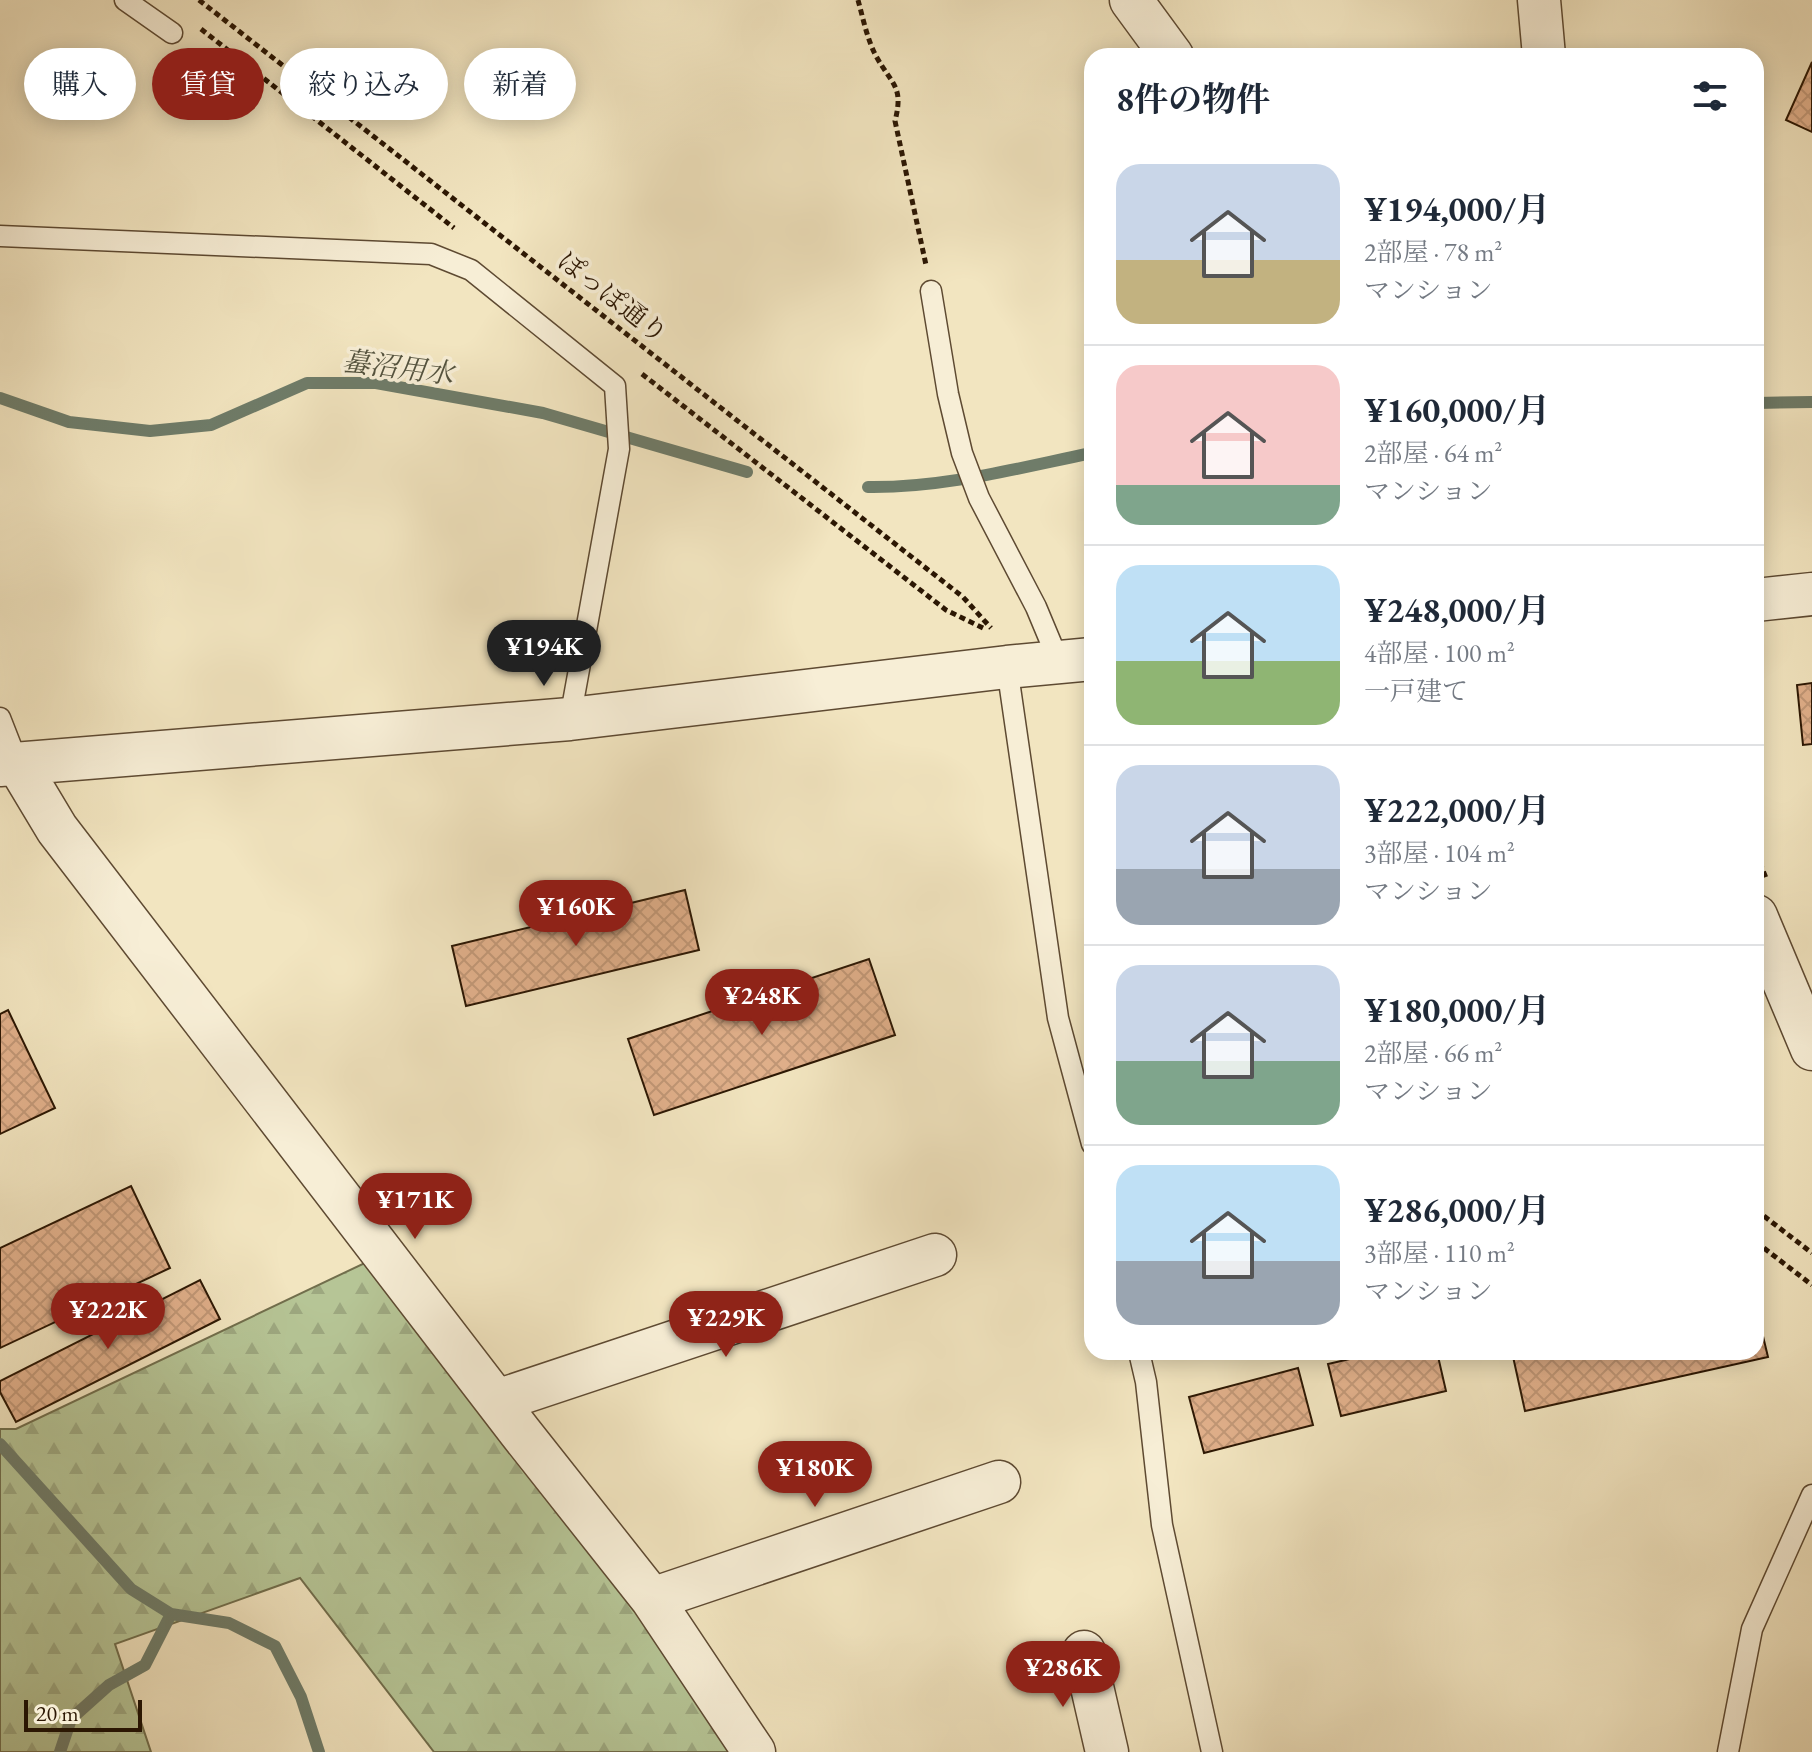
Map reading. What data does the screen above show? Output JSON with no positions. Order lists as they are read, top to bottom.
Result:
{
  "streets": {
    "path": ["ぽっぽ通り"]
  },
  "water": ["蟇沼用水"],
  "scale_bar": "20 m",
  "page": {
    "chip": [
      "購入",
      "賃貸",
      "絞り込み",
      "新着"
    ],
    "heading": "8件の物件",
    "list": [
      {
        "name": "¥194,000/月",
        "note": "2部屋 · 78 m² · マンション"
      },
      {
        "name": "¥160,000/月",
        "note": "2部屋 · 64 m² · マンション"
      },
      {
        "name": "¥248,000/月",
        "note": "4部屋 · 100 m² · 一戸建て"
      },
      {
        "name": "¥222,000/月",
        "note": "3部屋 · 104 m² · マンション"
      },
      {
        "name": "¥180,000/月",
        "note": "2部屋 · 66 m² · マンション"
      },
      {
        "name": "¥286,000/月",
        "note": "3部屋 · 110 m² · マンション"
      }
    ],
    "price": [
      "¥194K",
      "¥160K",
      "¥248K",
      "¥171K",
      "¥222K",
      "¥229K",
      "¥180K",
      "¥286K"
    ],
    "scale": "20 m"
  }
}
